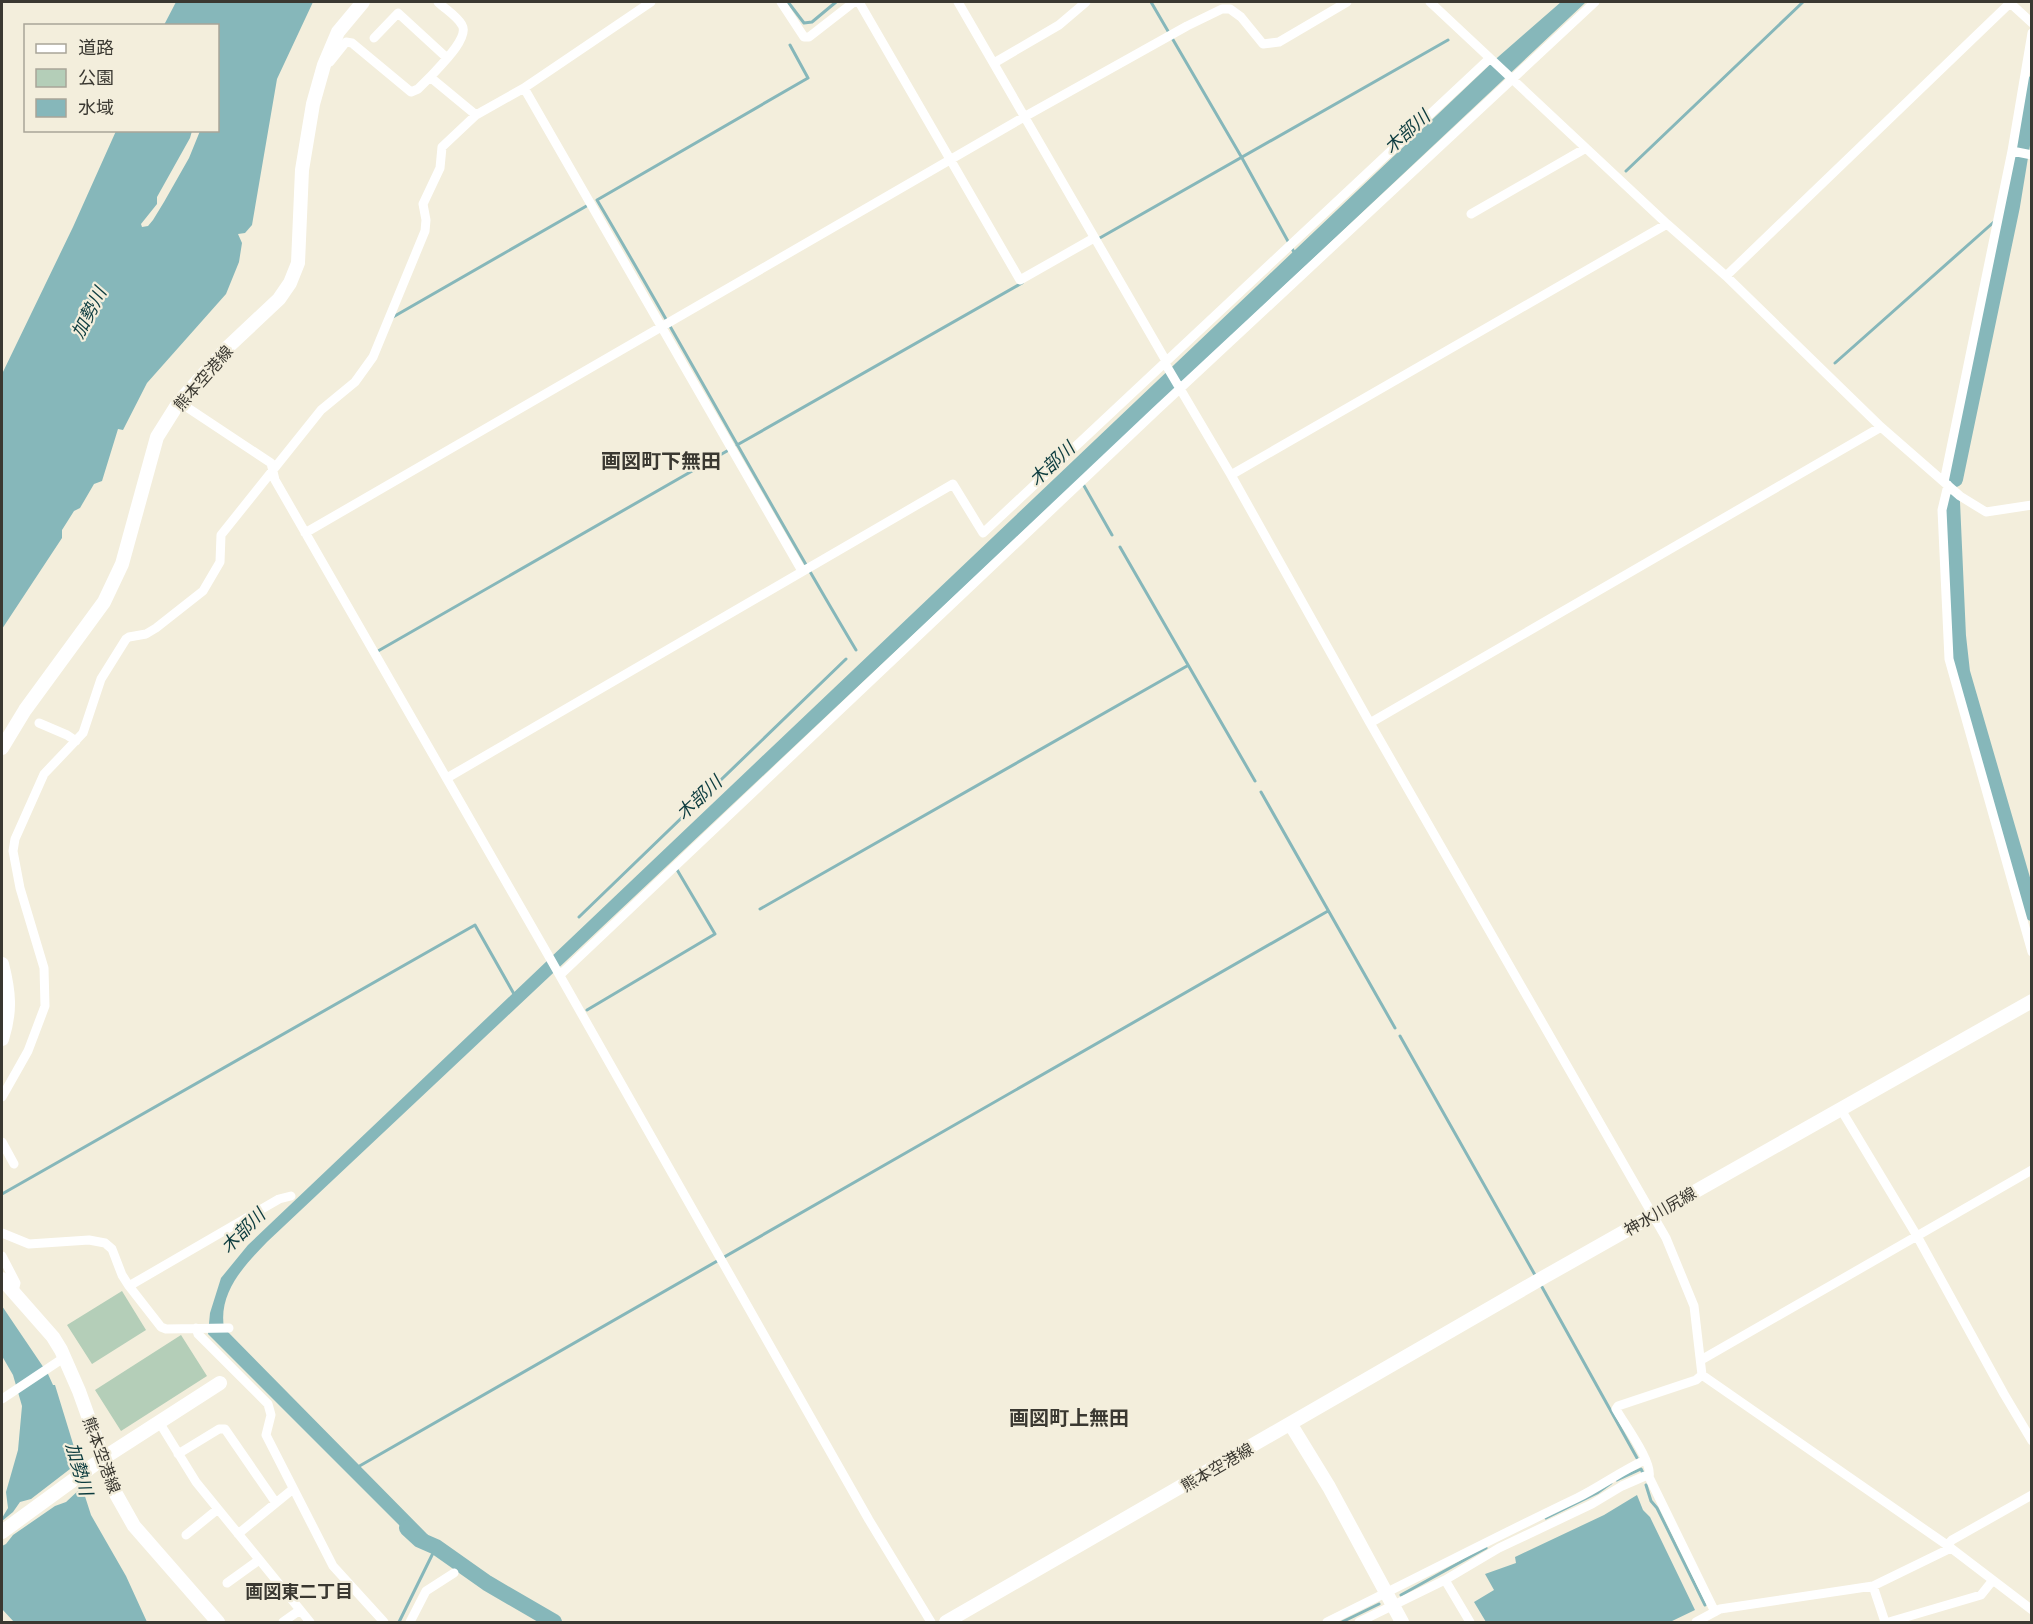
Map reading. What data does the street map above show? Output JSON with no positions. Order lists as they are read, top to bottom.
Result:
{
  "streets": {
    "main road": ["熊本空港線", "神水川尻線"]
  },
  "crossings": [
    ["熊本空港線", "神水川尻線"]
  ],
  "districts": ["画図町下無田", "画図町上無田", "画図東二丁目"],
  "water": ["木部川", "加勢川"],
  "legend": ["道路", "公園", "水域"]
}
